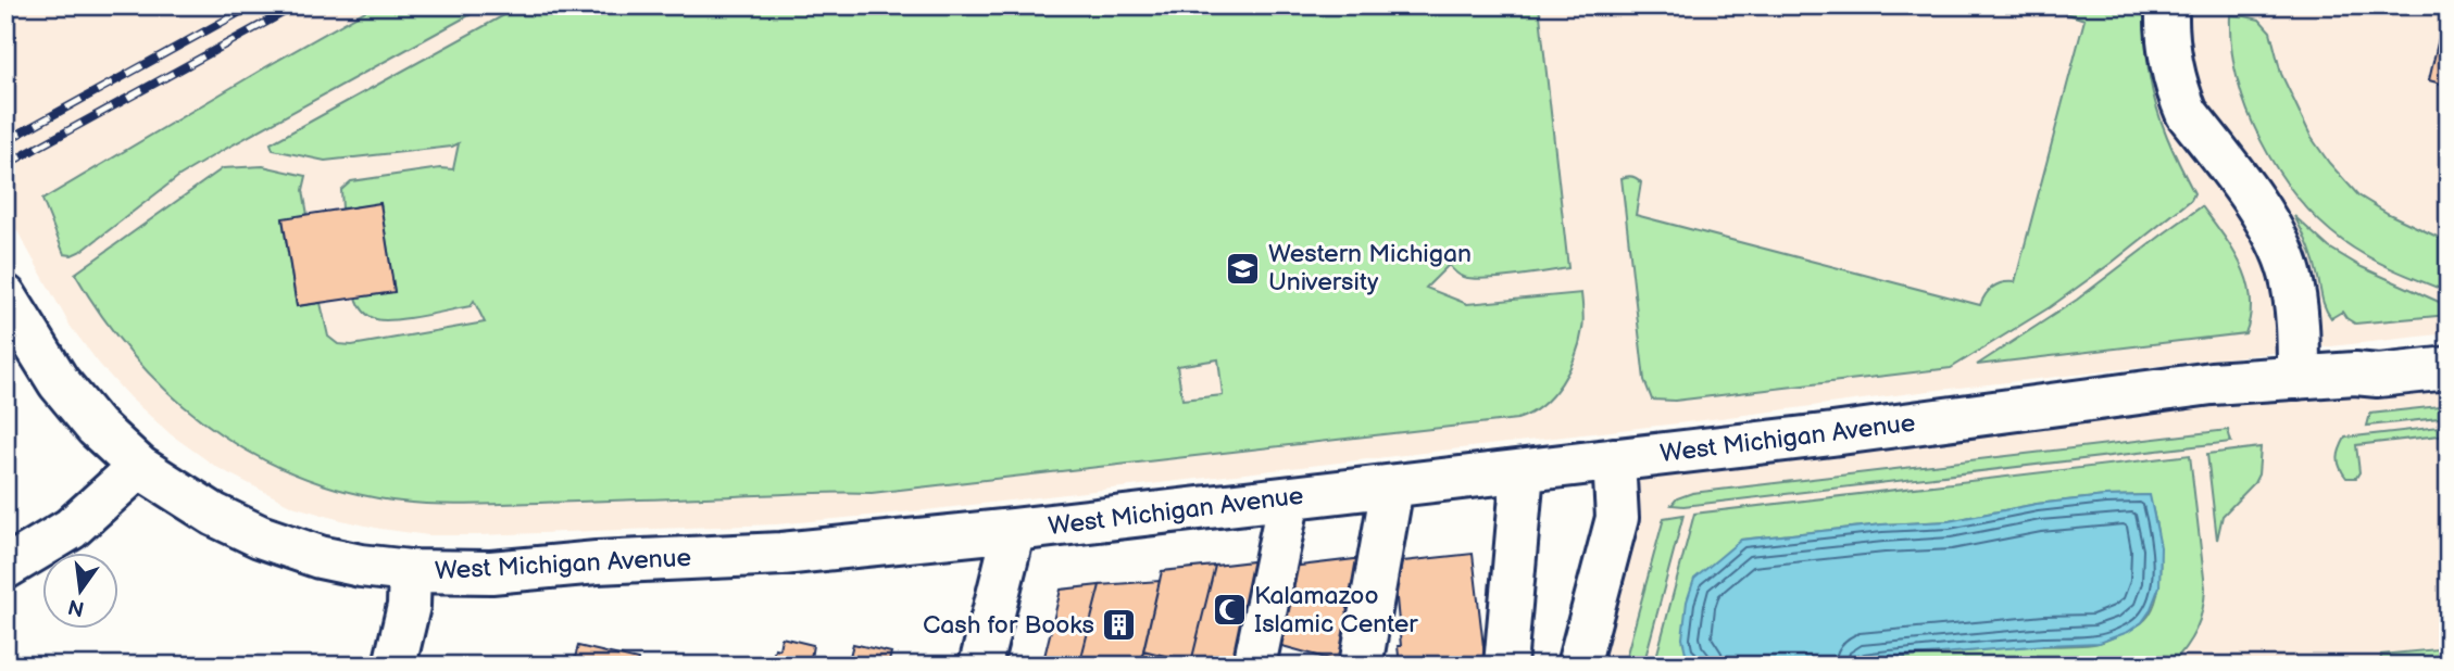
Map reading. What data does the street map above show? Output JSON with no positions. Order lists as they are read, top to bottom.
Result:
{
  "streets": {
    "street": ["West Michigan Avenue"]
  },
  "places": {
    "school or university": ["Western Michigan University"],
    "mosque": ["Kalamazoo Islamic Center"],
    "building": ["Cash for Books"]
  },
  "north": "bottom"
}
